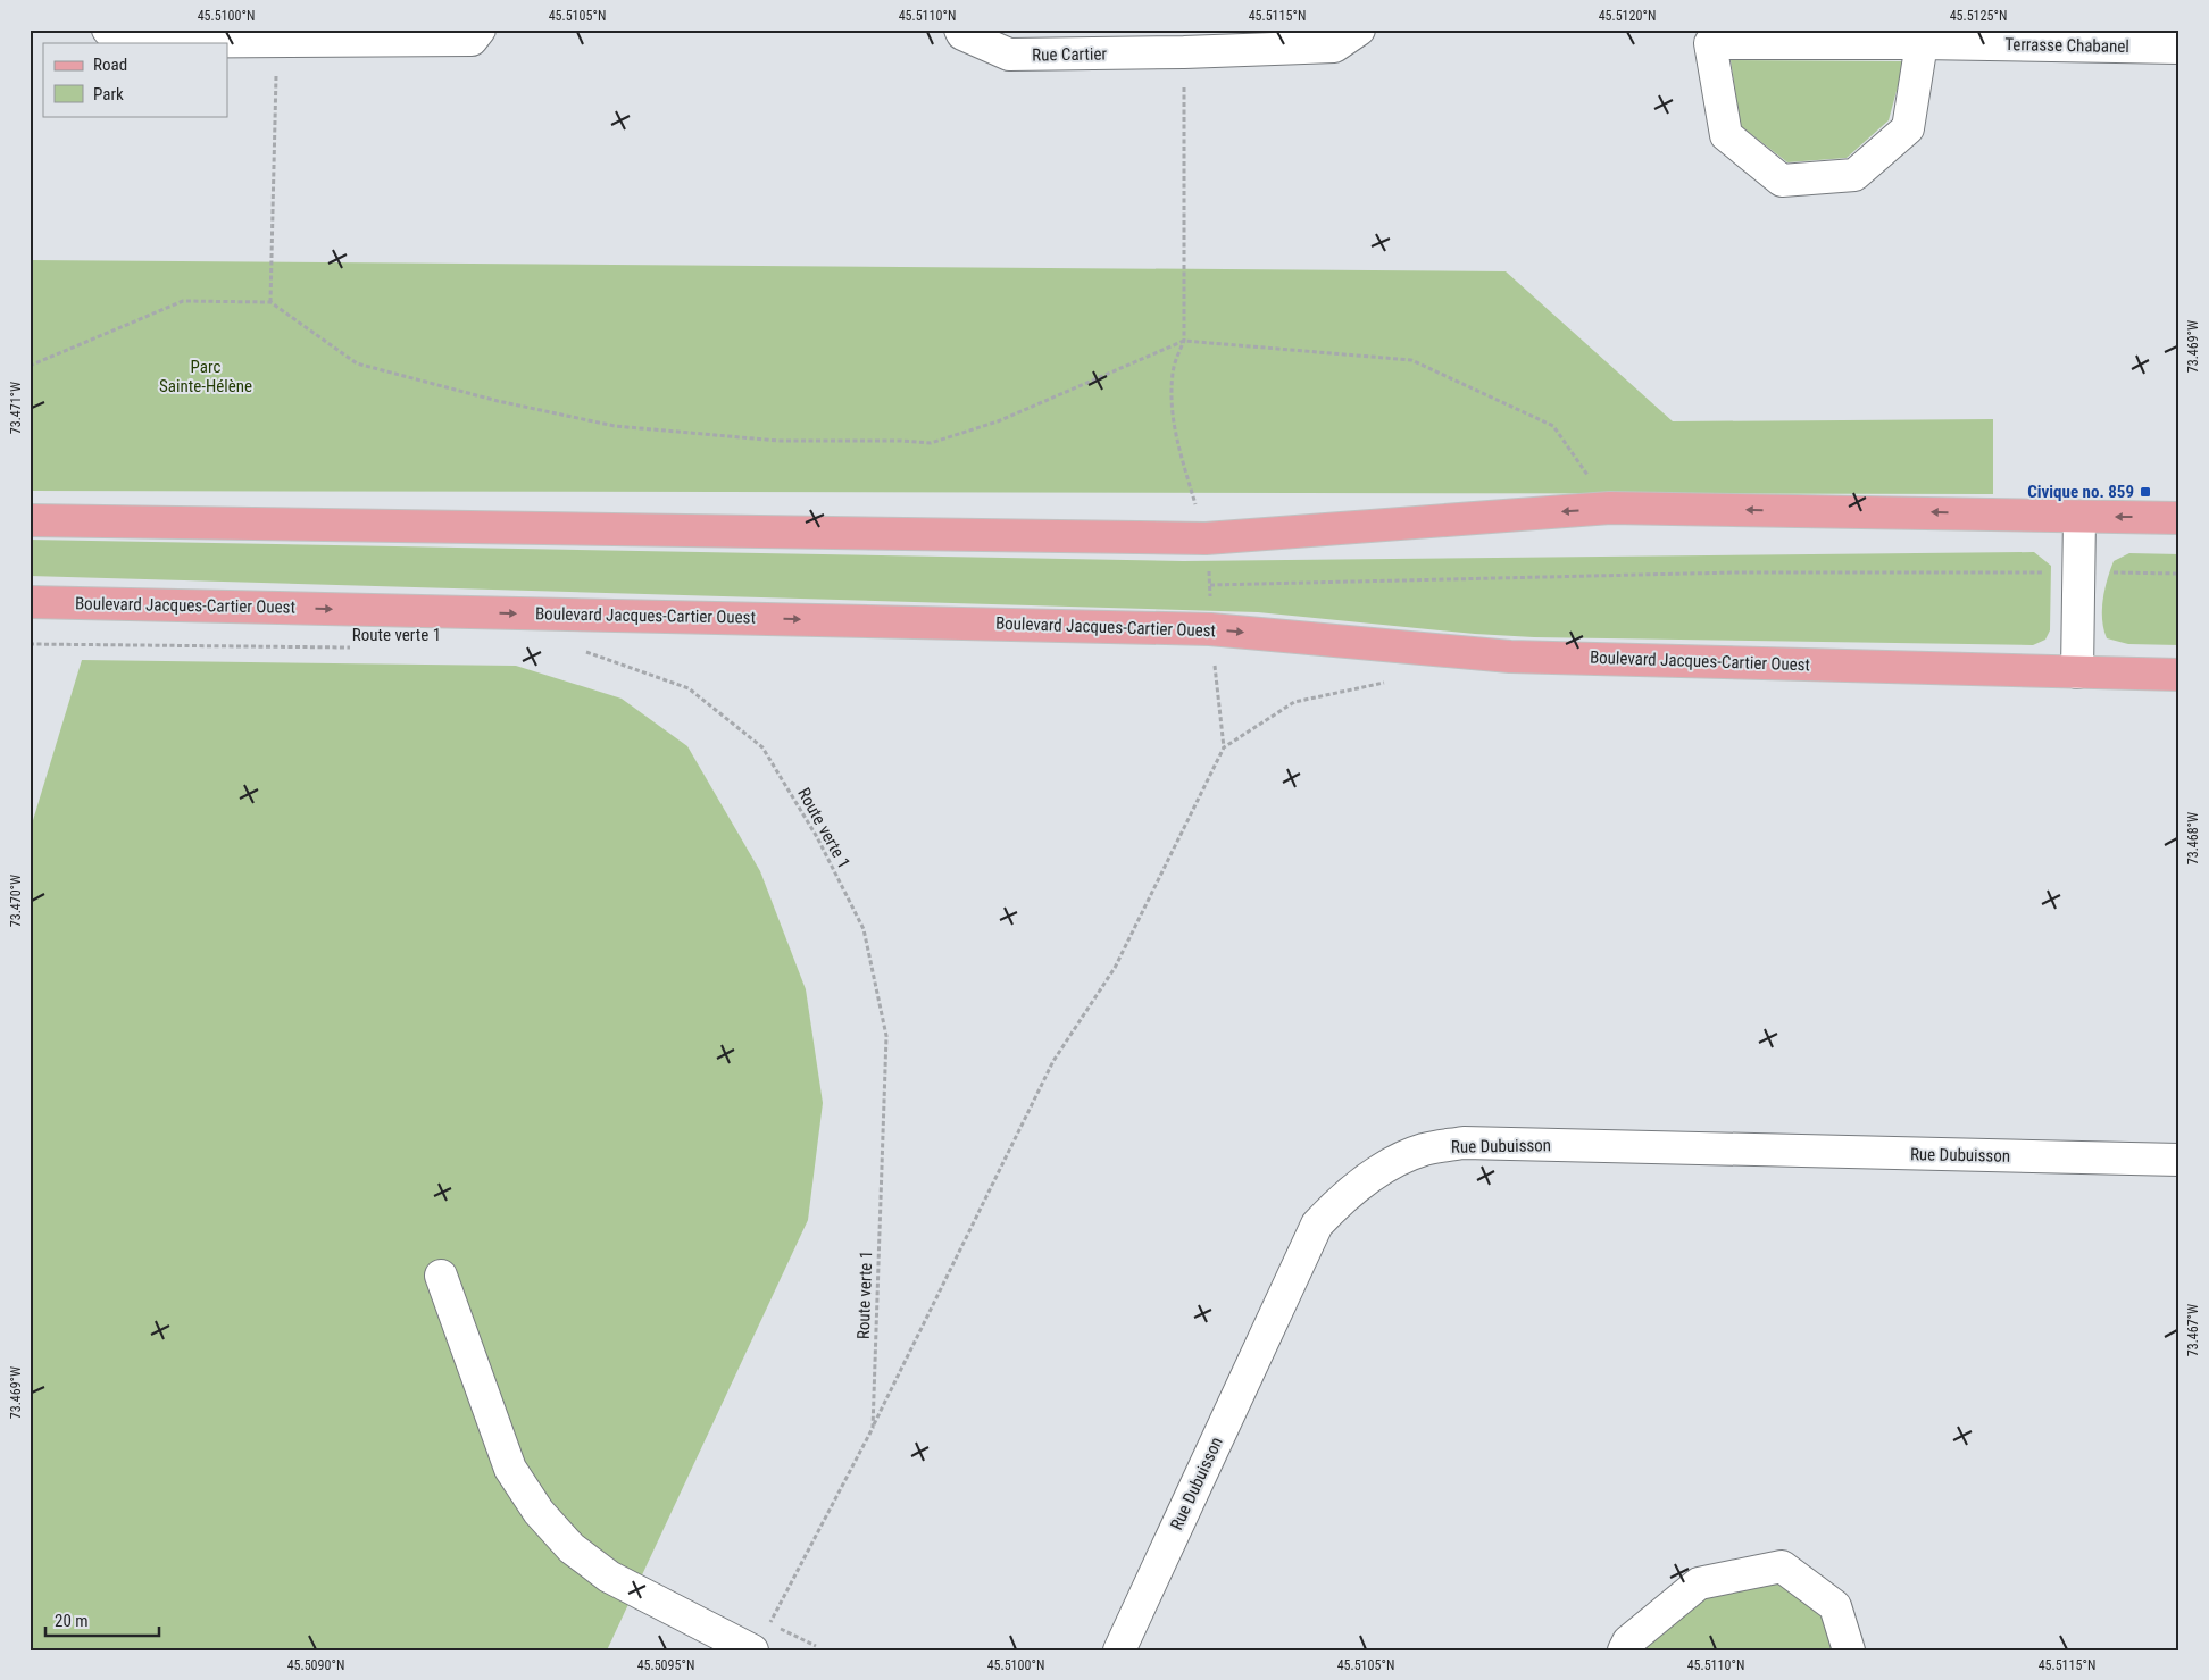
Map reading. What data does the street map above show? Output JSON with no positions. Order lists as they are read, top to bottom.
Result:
{
  "streets": {
    "main road": ["Boulevard Jacques-Cartier Ouest"],
    "street": ["Terrasse Chabanel", "Rue Cartier", "Rue Dubuisson"],
    "path": ["Route verte 1"]
  },
  "parks": ["Parc Sainte-Hélène"],
  "places": {
    "transit": ["Civique no. 859"]
  },
  "legend": ["Road", "Park"],
  "scale_bar": "20 m",
  "coordinates": [
    "45.5100°N",
    "45.5105°N",
    "45.5110°N",
    "45.5115°N",
    "45.5120°N",
    "45.5125°N",
    "73.469°W",
    "73.471°W",
    "73.468°W",
    "73.470°W",
    "73.467°W",
    "45.5090°N",
    "45.5095°N"
  ]
}
